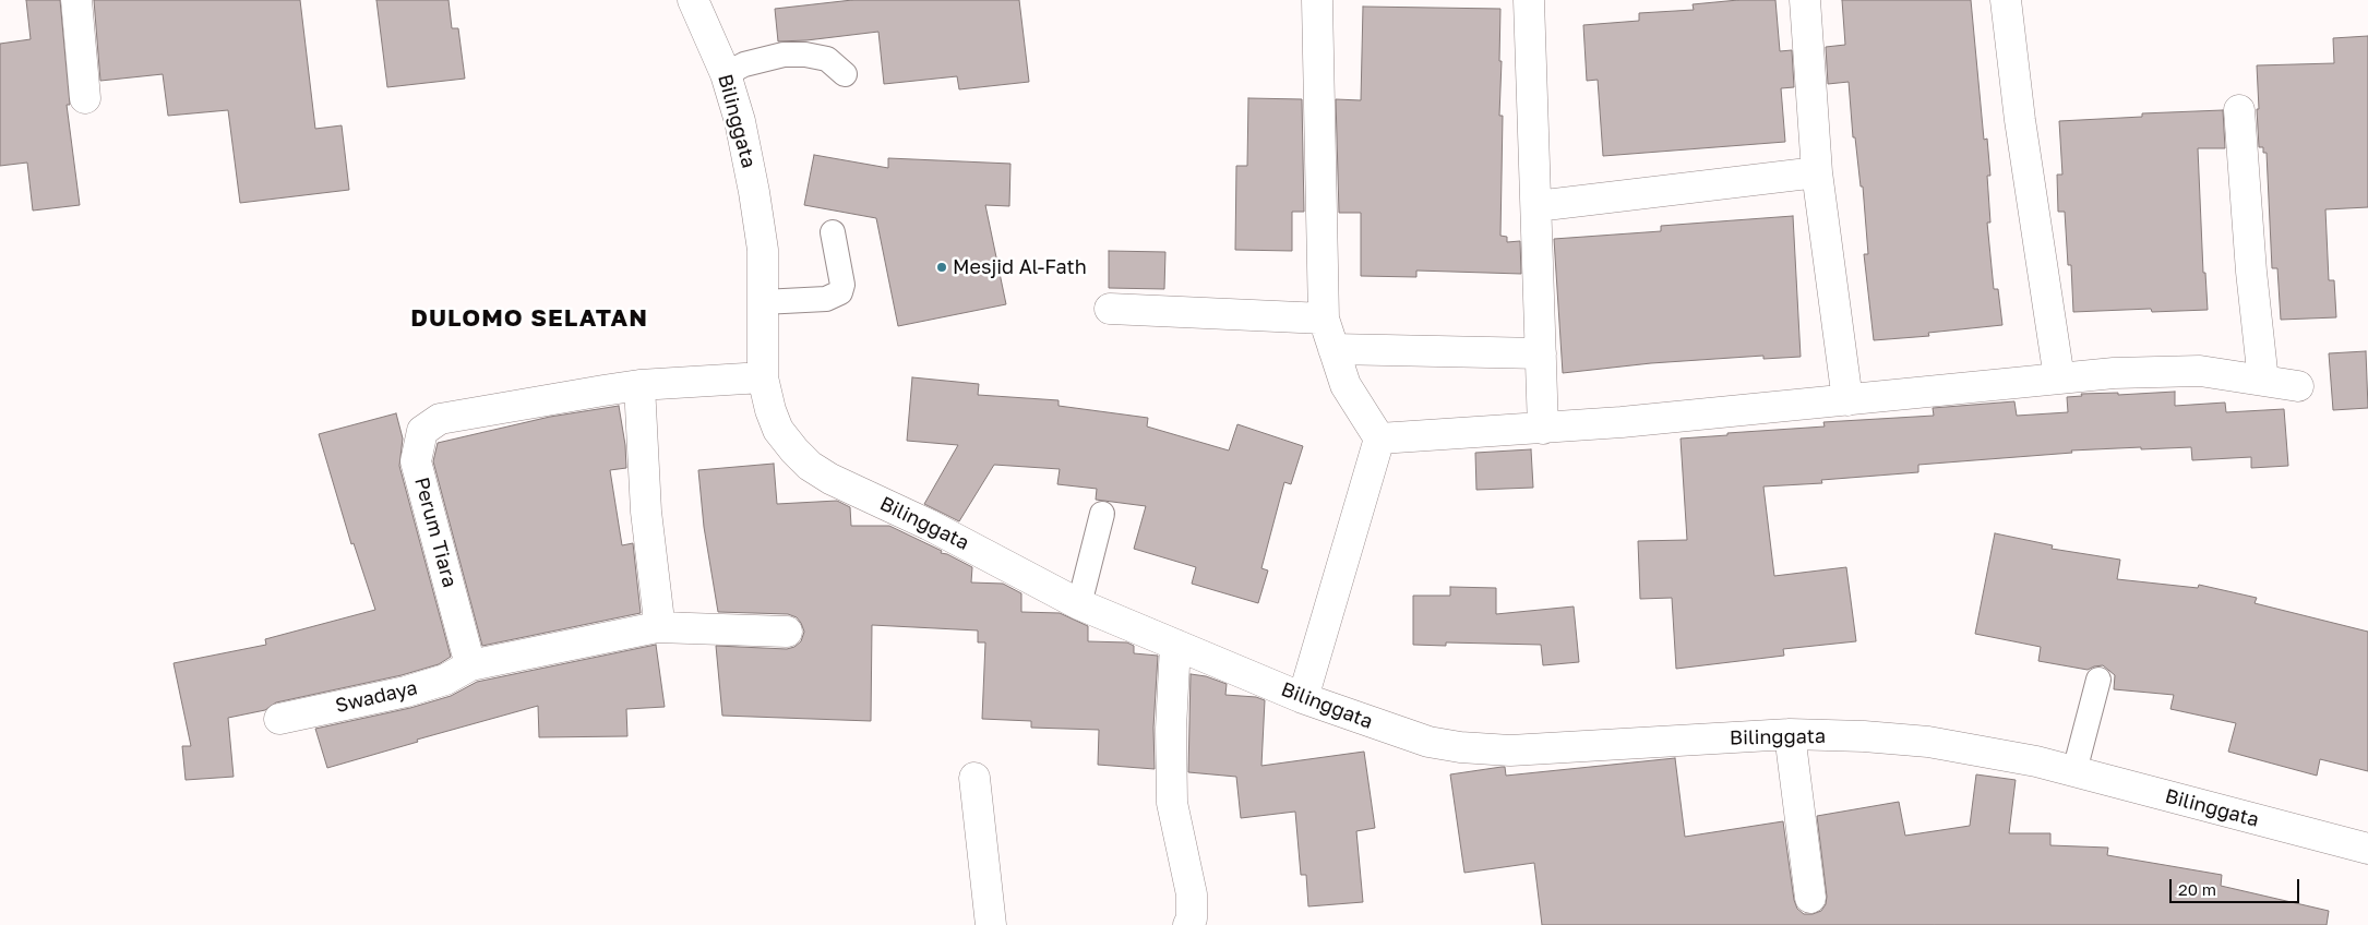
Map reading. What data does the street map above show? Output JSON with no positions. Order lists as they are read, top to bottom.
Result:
{
  "streets": {
    "street": ["Bilinggata", "Perum Tiara", "Swadaya"]
  },
  "crossings": [
    ["Bilinggata", "Perum Tiara"],
    ["Perum Tiara", "Swadaya"]
  ],
  "districts": ["DULOMO SELATAN"],
  "places": ["Mesjid Al-Fath"],
  "scale_bar": "20 m"
}
